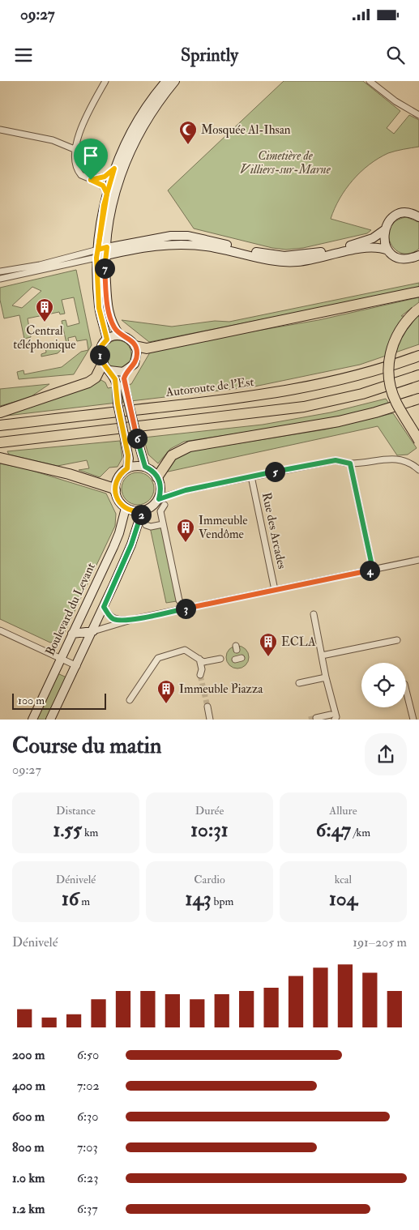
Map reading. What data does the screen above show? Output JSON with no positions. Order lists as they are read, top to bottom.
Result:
{
  "streets": {
    "highway": ["Autoroute de l’Est"],
    "main road": ["Boulevard du Levant"],
    "street": ["Rue des Arcades"]
  },
  "parks": ["Cimetière de Villiers-sur-Marne"],
  "places": {
    "mosque": ["Mosquée Al-Ihsan"],
    "building": [
      "Central téléphonique",
      "Immeuble Vendôme",
      "ECLA",
      "Immeuble Piazza"
    ]
  },
  "scale_bar": "100 m",
  "page": {
    "status": "09:27",
    "header": "Sprintly",
    "pins": [
      "7",
      "1",
      "6",
      "5",
      "2",
      "4",
      "3"
    ],
    "scale": "100 m",
    "heading": ["Course du matin", "09:27"],
    "stats": [
      ["Distance", "1.55 km"],
      ["Durée", "10:31"],
      ["Allure", "6:47 /km"],
      ["Dénivelé", "16 m"],
      ["Cardio", "143 bpm"],
      ["kcal", "104"]
    ],
    "chart": ["Dénivelé", "191–205 m"],
    "list": [
      {
        "name": "200 m",
        "note": "6:50"
      },
      {
        "name": "400 m",
        "note": "7:02"
      },
      {
        "name": "600 m",
        "note": "6:30"
      },
      {
        "name": "800 m",
        "note": "7:03"
      },
      {
        "name": "1.0 km",
        "note": "6:23"
      },
      {
        "name": "1.2 km",
        "note": "6:37"
      }
    ]
  }
}
